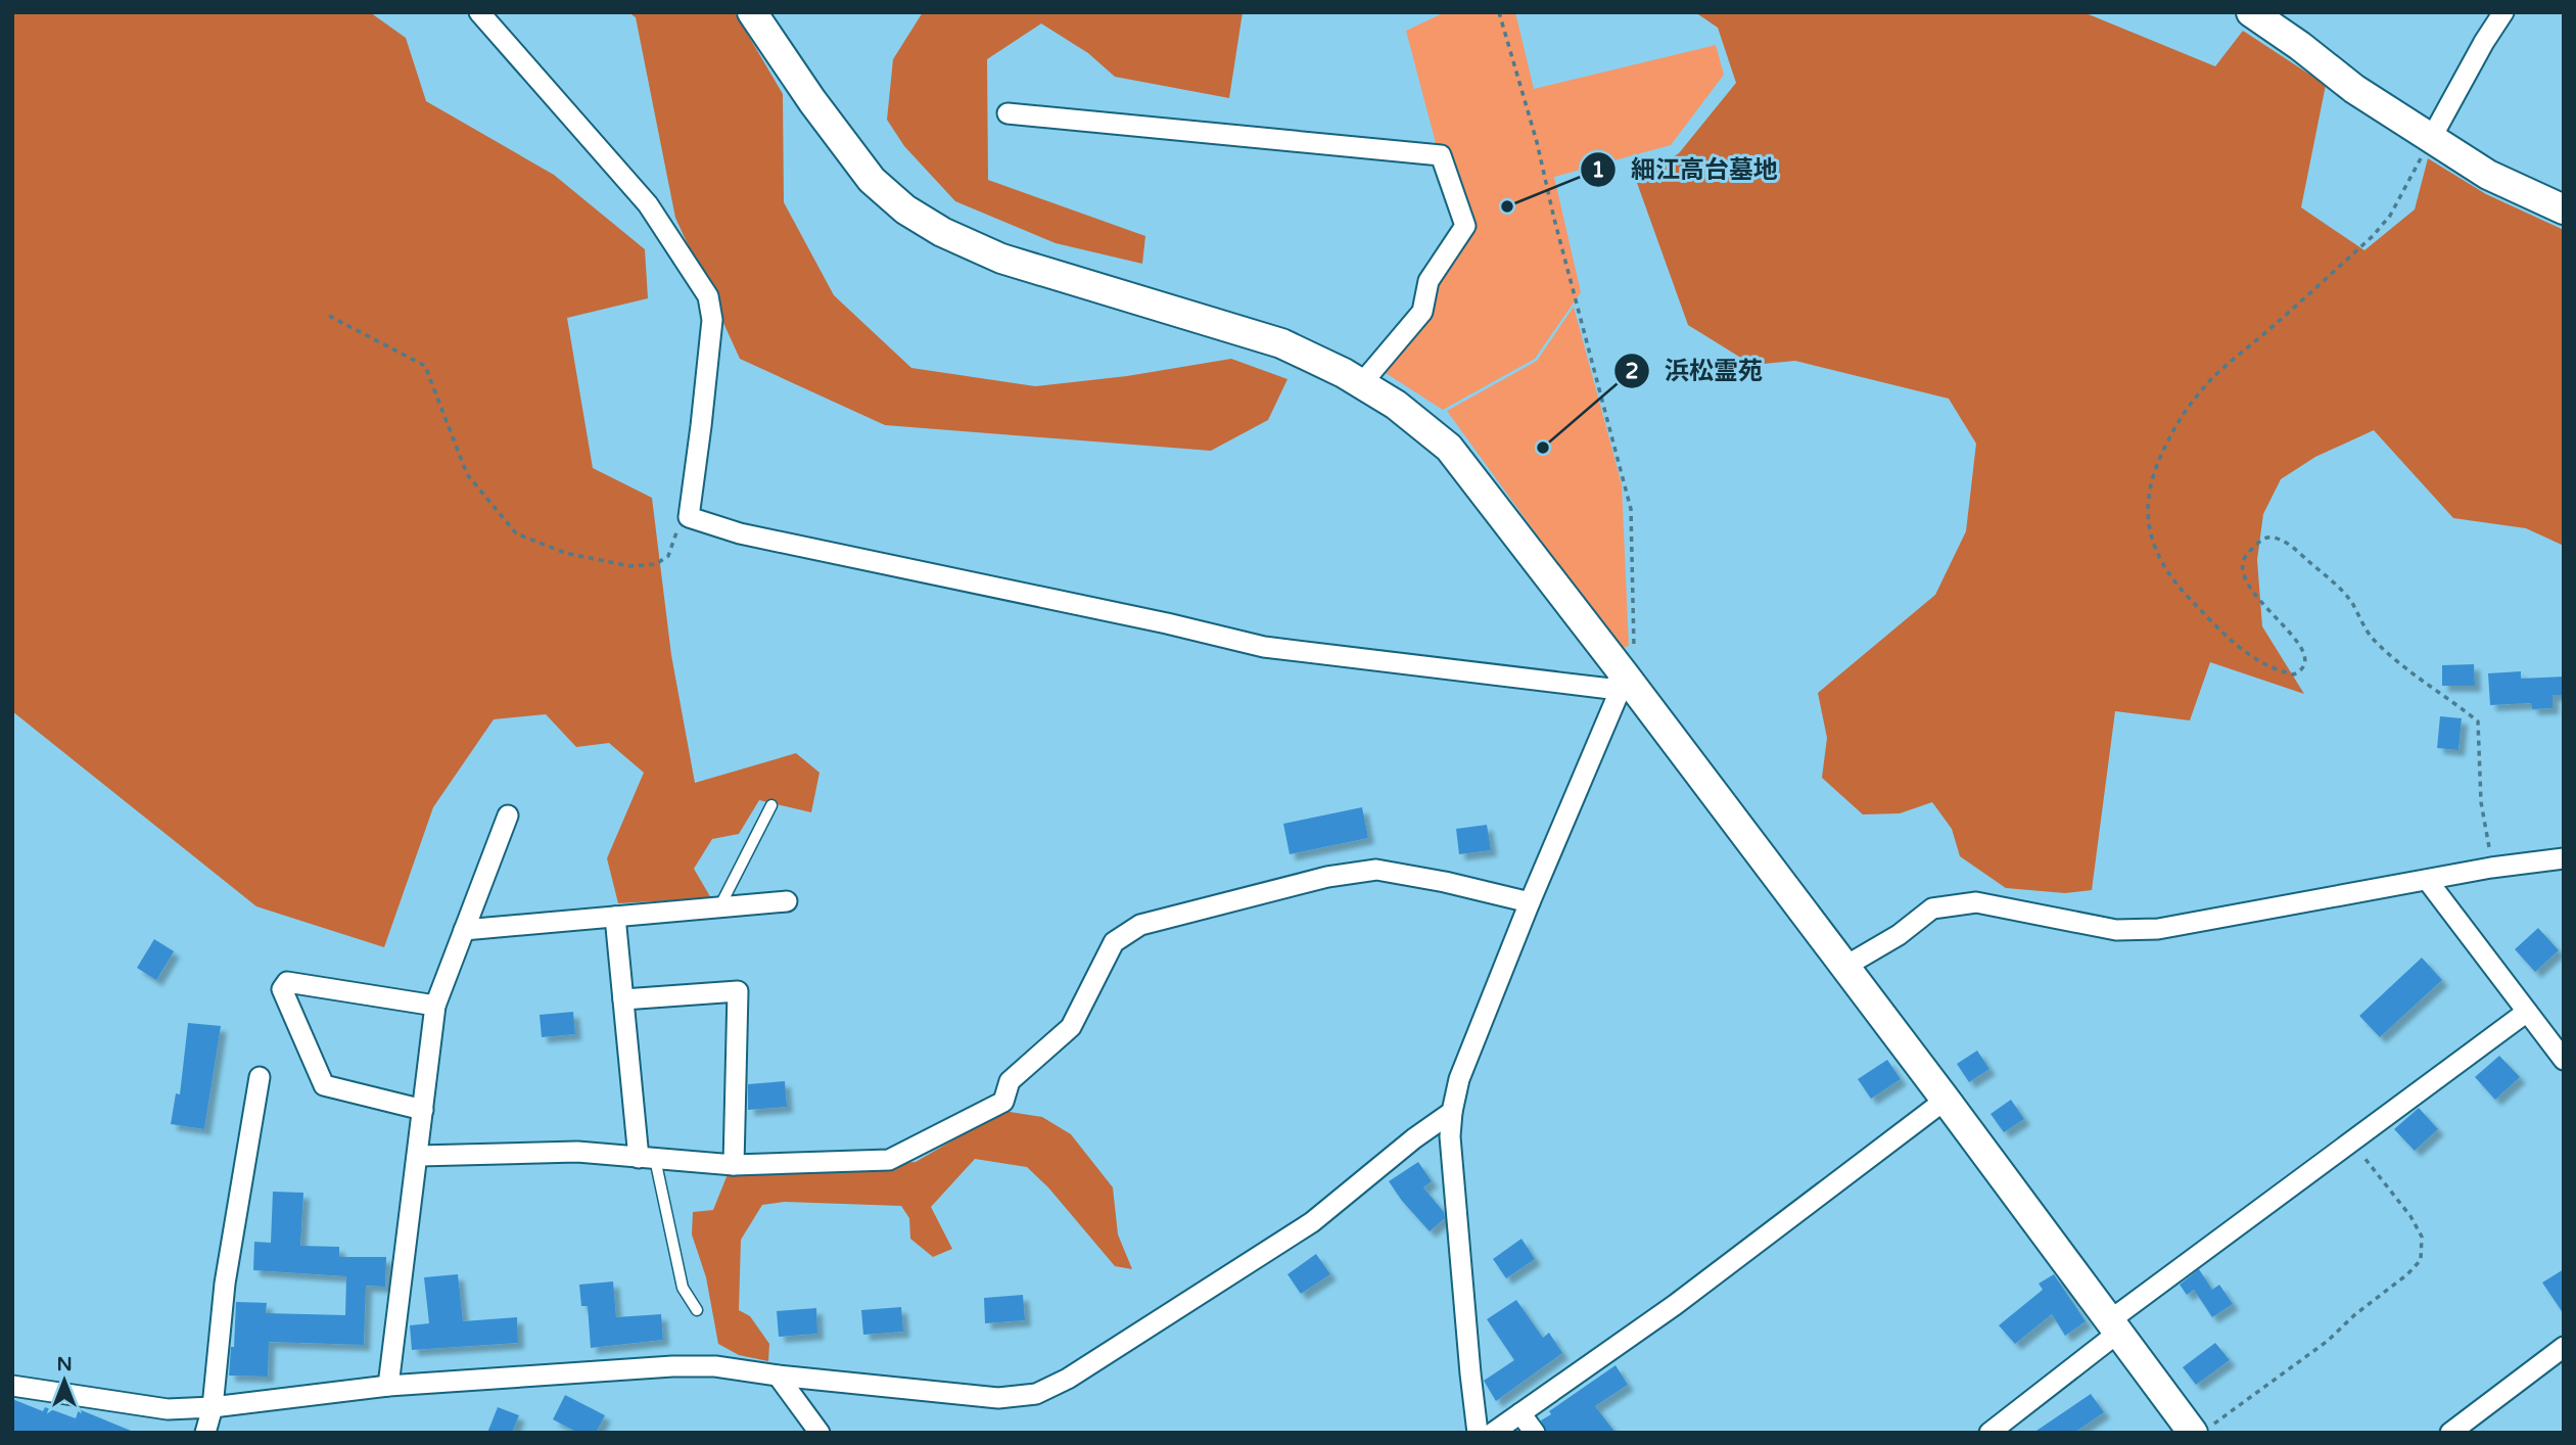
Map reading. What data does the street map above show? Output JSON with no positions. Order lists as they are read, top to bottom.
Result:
{
  "places": ["細江高台墓地", "浜松霊苑"],
  "north": "top"
}
